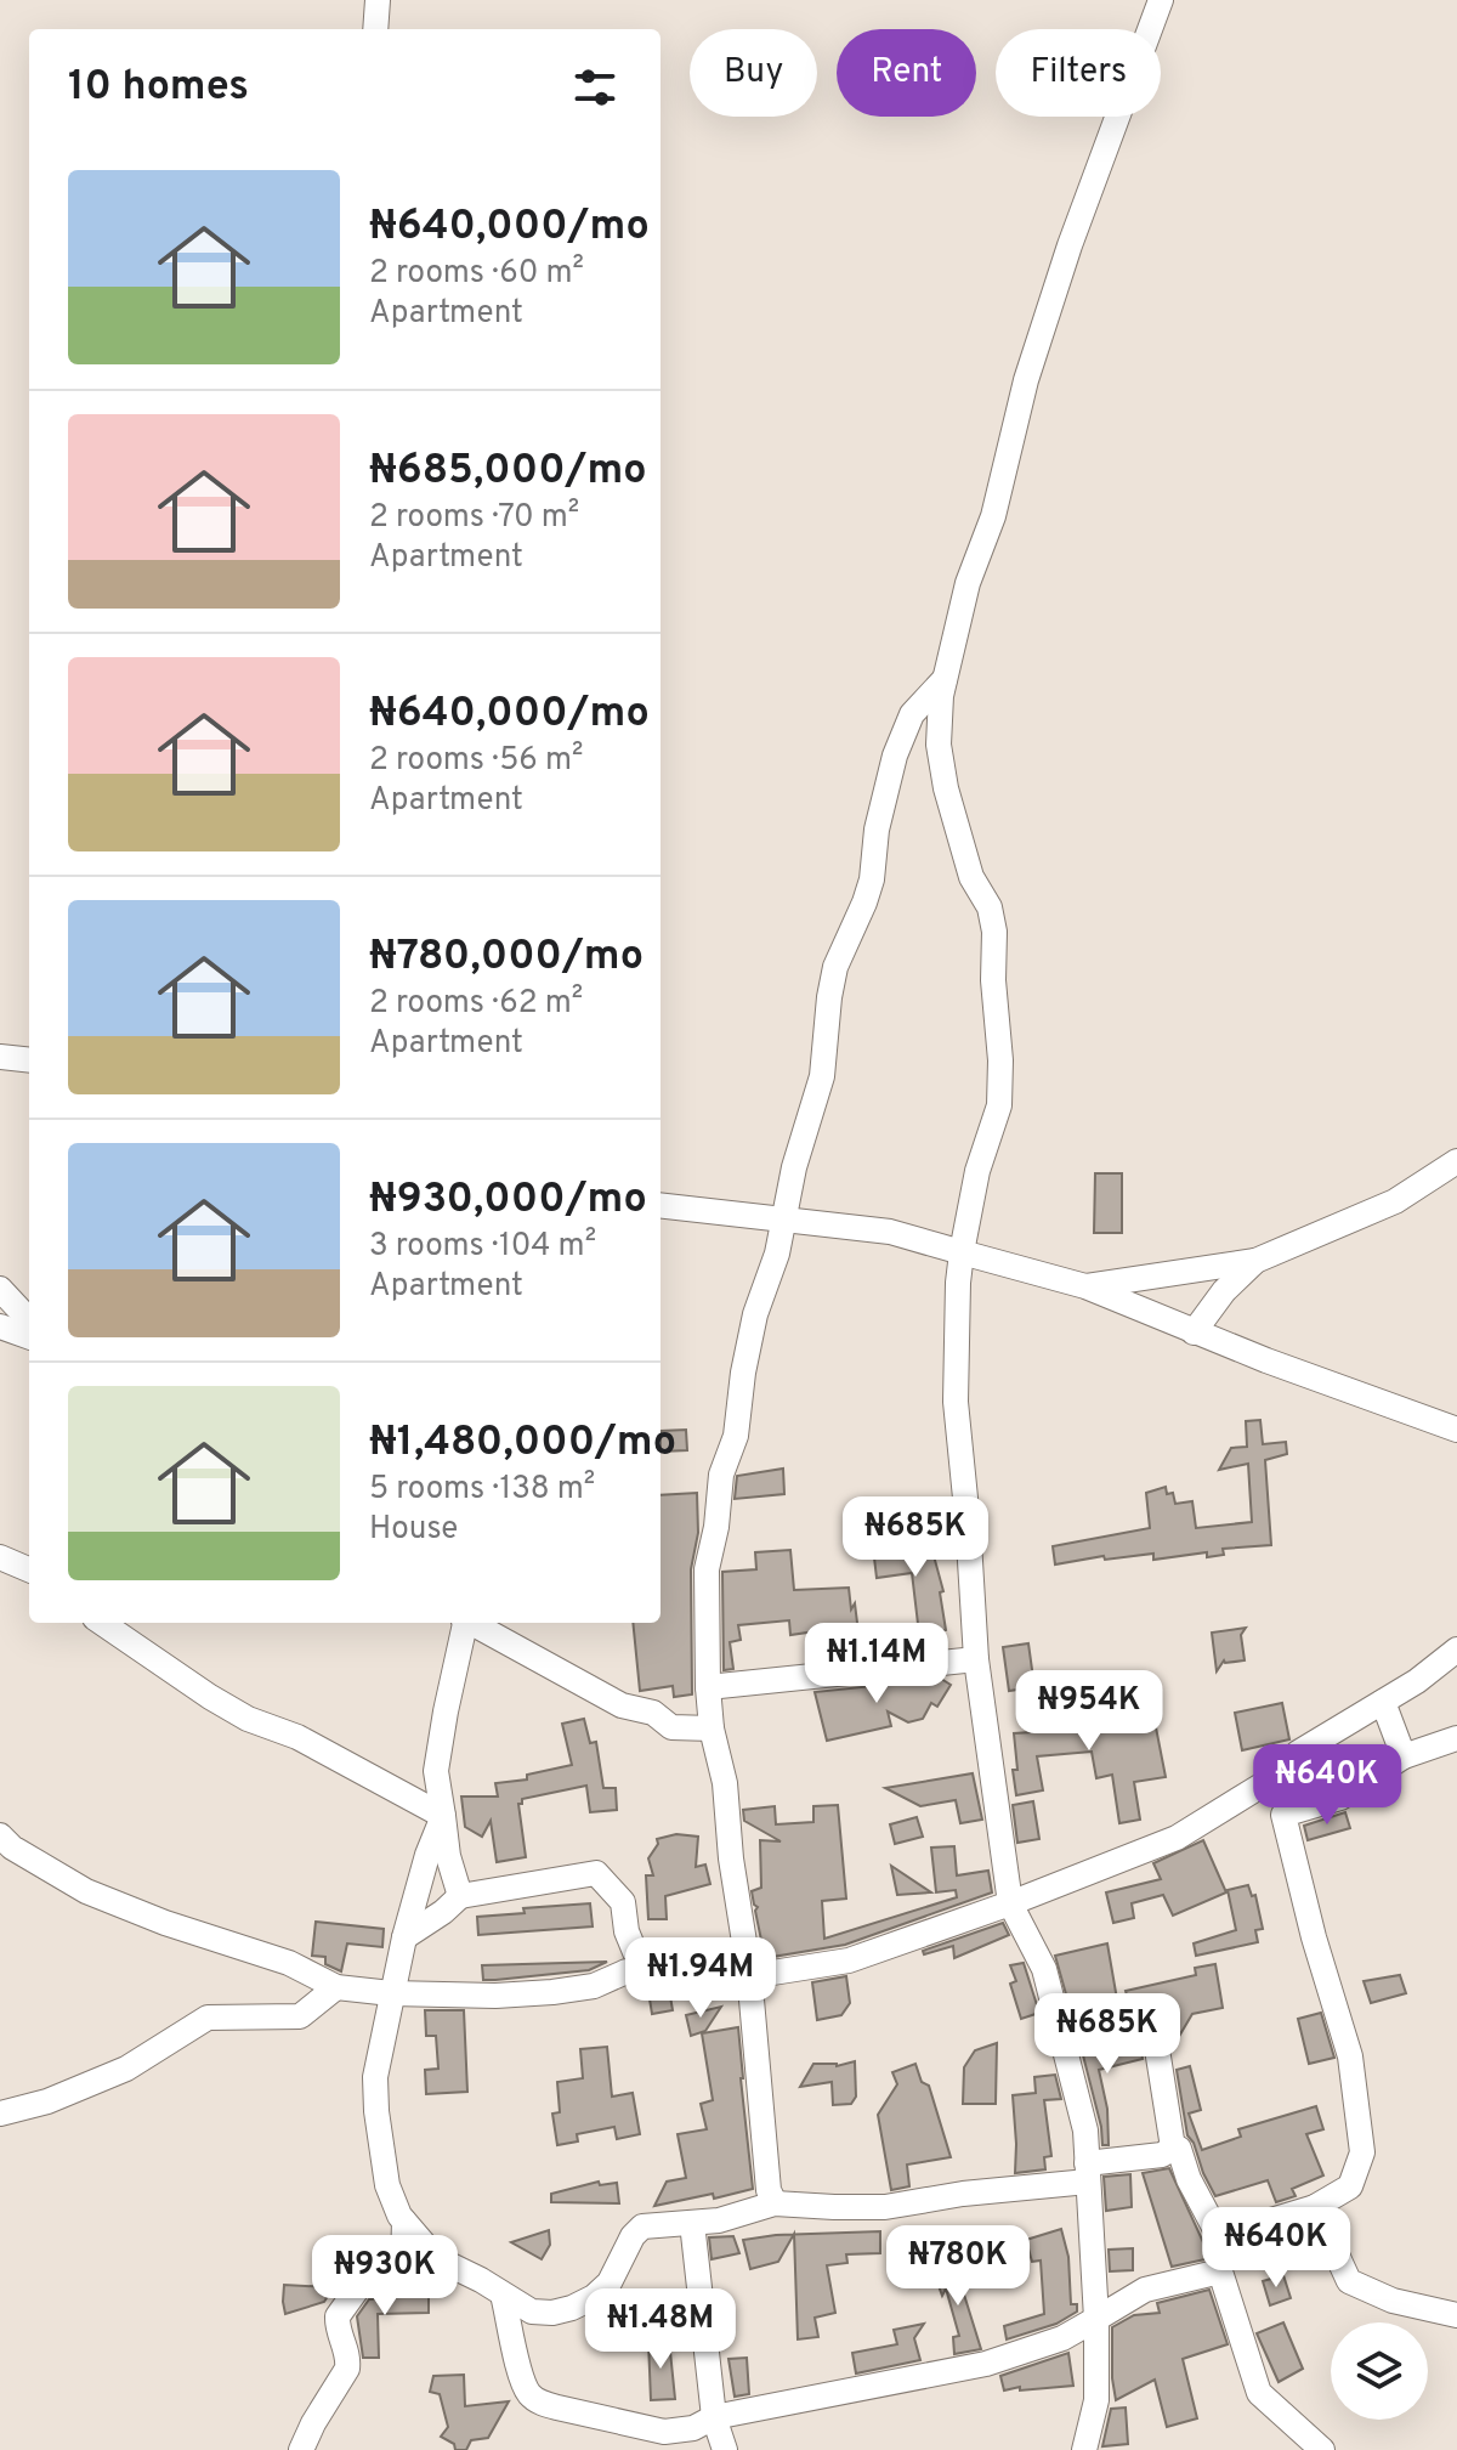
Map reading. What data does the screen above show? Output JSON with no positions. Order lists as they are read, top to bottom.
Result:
{
  "page": {
    "chip": ["Buy", "Rent", "Filters"],
    "heading": "10 homes",
    "list": [
      {
        "name": "₦640,000/mo",
        "note": "2 rooms · 60 m² · Apartment"
      },
      {
        "name": "₦685,000/mo",
        "note": "2 rooms · 70 m² · Apartment"
      },
      {
        "name": "₦640,000/mo",
        "note": "2 rooms · 56 m² · Apartment"
      },
      {
        "name": "₦780,000/mo",
        "note": "2 rooms · 62 m² · Apartment"
      },
      {
        "name": "₦930,000/mo",
        "note": "3 rooms · 104 m² · Apartment"
      },
      {
        "name": "₦1,480,000/mo",
        "note": "5 rooms · 138 m² · House"
      }
    ],
    "price": [
      "₦685K",
      "₦1.14M",
      "₦954K",
      "₦640K",
      "₦1.94M",
      "₦685K",
      "₦640K",
      "₦780K",
      "₦930K",
      "₦1.48M"
    ]
  }
}
